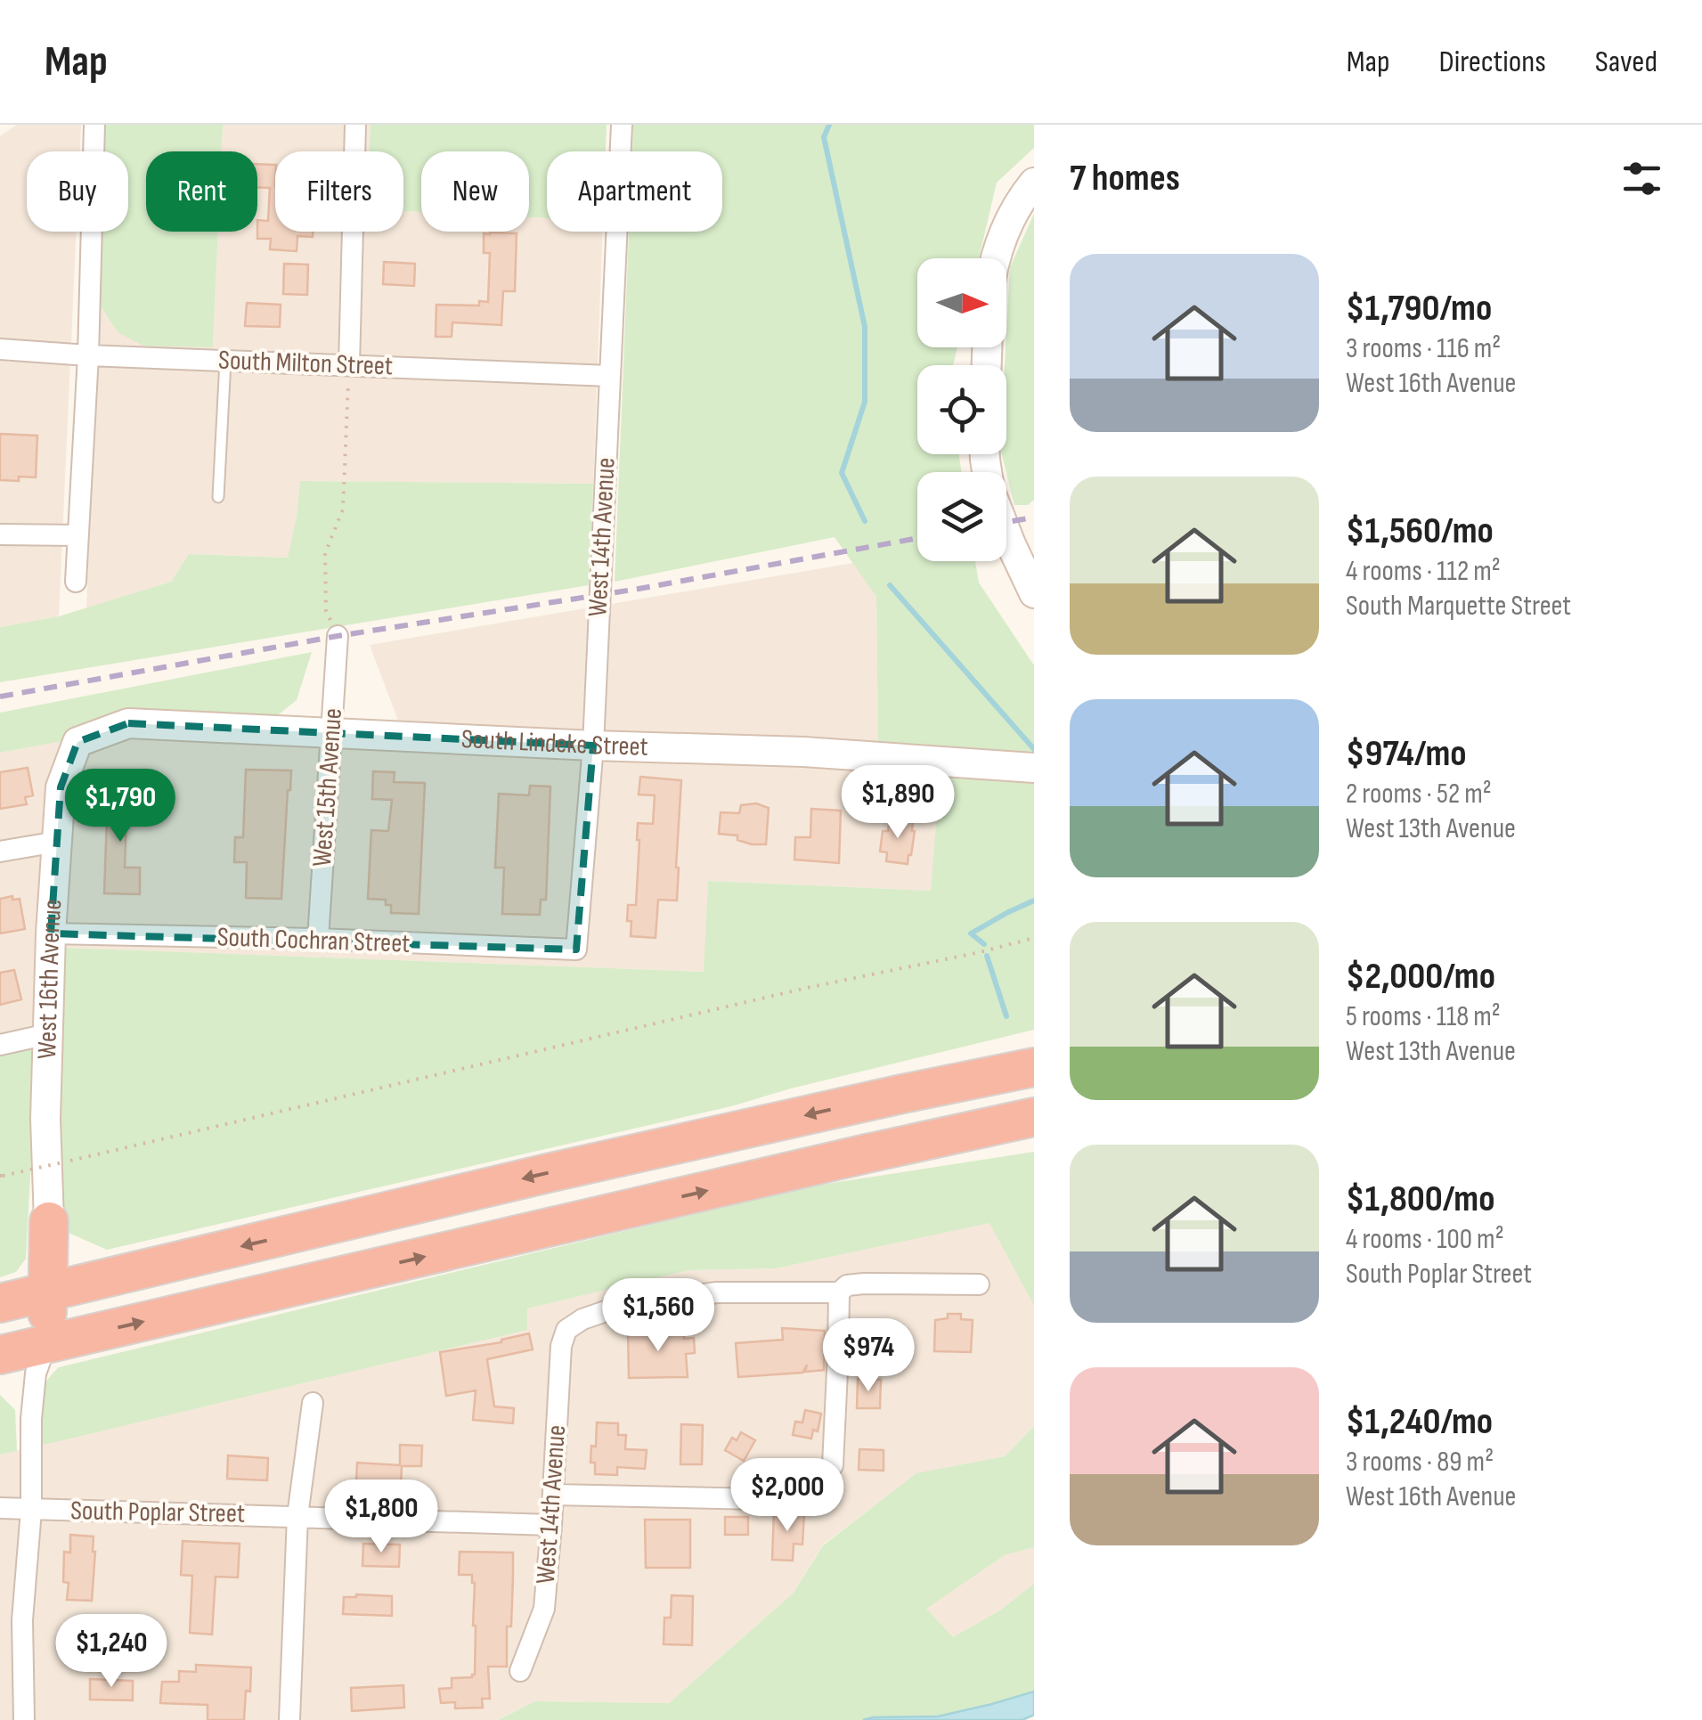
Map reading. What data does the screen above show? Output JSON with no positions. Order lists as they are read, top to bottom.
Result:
{
  "streets": {
    "street": [
      "South Milton Street",
      "West 14th Avenue",
      "South Lindeke Street",
      "West 15th Avenue",
      "South Cochran Street",
      "West 16th Avenue",
      "South Poplar Street"
    ]
  },
  "crossings": [
    ["South Milton Street", "West 14th Avenue"],
    ["West 14th Avenue", "South Lindeke Street"],
    ["West 14th Avenue", "South Cochran Street"],
    ["West 14th Avenue", "South Poplar Street"],
    ["South Lindeke Street", "West 15th Avenue"],
    ["South Lindeke Street", "West 16th Avenue"],
    ["West 15th Avenue", "South Cochran Street"],
    ["South Cochran Street", "West 16th Avenue"]
  ],
  "north": "right",
  "page": {
    "header": "Map",
    "nav": ["Map", "Directions", "Saved"],
    "heading": "7 homes",
    "chip": [
      "Buy",
      "Rent",
      "Filters",
      "New",
      "Apartment"
    ],
    "list": [
      {
        "name": "$1,790/mo",
        "note": "3 rooms · 116 m² · West 16th Avenue"
      },
      {
        "name": "$1,560/mo",
        "note": "4 rooms · 112 m² · South Marquette Street"
      },
      {
        "name": "$974/mo",
        "note": "2 rooms · 52 m² · West 13th Avenue"
      },
      {
        "name": "$2,000/mo",
        "note": "5 rooms · 118 m² · West 13th Avenue"
      },
      {
        "name": "$1,800/mo",
        "note": "4 rooms · 100 m² · South Poplar Street"
      },
      {
        "name": "$1,240/mo",
        "note": "3 rooms · 89 m² · West 16th Avenue"
      }
    ],
    "price": [
      "$1,890",
      "$1,790",
      "$1,560",
      "$974",
      "$2,000",
      "$1,800",
      "$1,240"
    ]
  }
}
